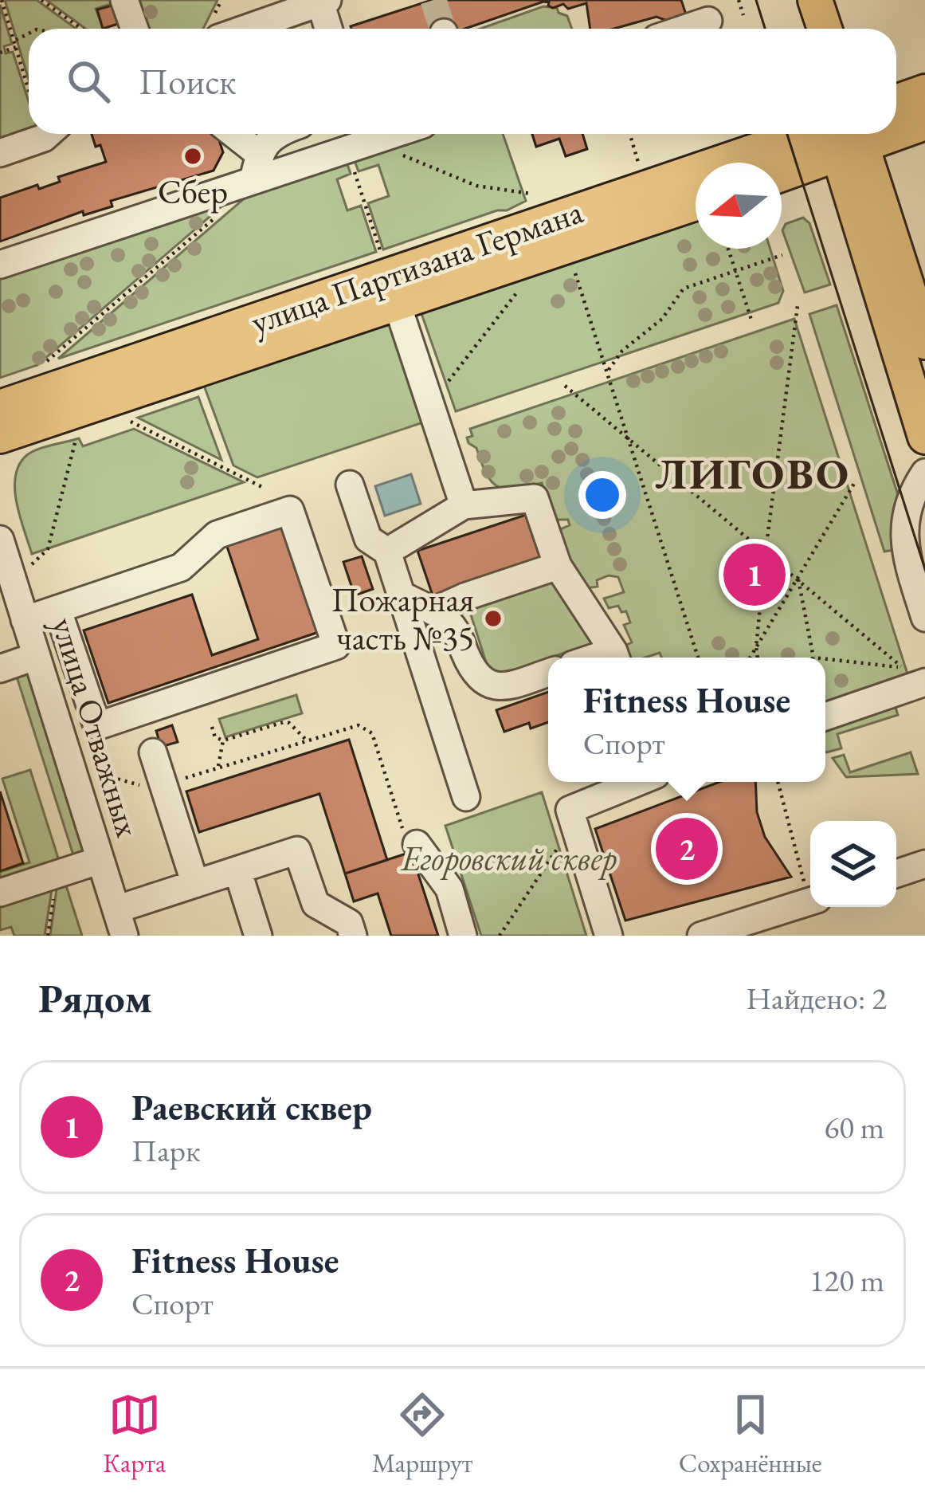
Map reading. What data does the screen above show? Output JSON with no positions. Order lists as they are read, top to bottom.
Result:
{
  "streets": {
    "main road": ["улица Партизана Германа"],
    "street": ["улица Отважных"]
  },
  "districts": ["ЛИГОВО"],
  "parks": ["Егоровский сквер"],
  "places": ["Сбер", "Пожарная часть №35"],
  "north": "left",
  "page": {
    "search": "Поиск",
    "pins": ["1", "2"],
    "popup": ["Fitness House", "Спорт"],
    "heading": ["Рядом", "Найдено: 2"],
    "list": [
      {
        "mark": "1",
        "name": "Раевский сквер",
        "note": "Парк",
        "value": "60 m"
      },
      {
        "mark": "2",
        "name": "Fitness House",
        "note": "Спорт",
        "value": "120 m"
      }
    ],
    "nav": ["Карта", "Маршрут", "Сохранённые"]
  }
}
